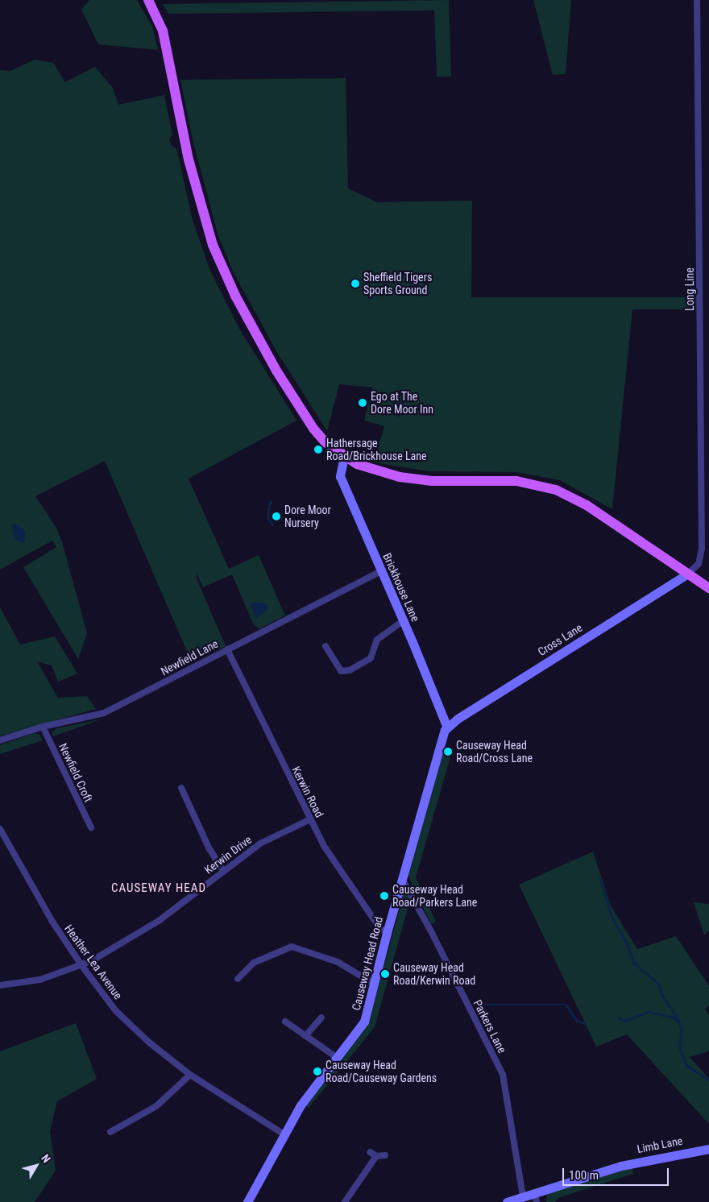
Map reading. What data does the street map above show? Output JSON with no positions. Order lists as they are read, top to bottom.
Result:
{
  "streets": {
    "street": [
      "Long Line",
      "Brickhouse Lane",
      "Cross Lane",
      "Newfield Lane",
      "Newfield Croft",
      "Kerwin Road",
      "Kerwin Drive",
      "Heather Lea Avenue",
      "Causeway Head Road",
      "Parkers Lane",
      "Limb Lane"
    ]
  },
  "crossings": [
    ["Long Line", "Cross Lane"],
    ["Brickhouse Lane", "Cross Lane"],
    ["Brickhouse Lane", "Newfield Lane"],
    ["Brickhouse Lane", "Causeway Head Road"],
    ["Cross Lane", "Causeway Head Road"],
    ["Newfield Lane", "Newfield Croft"],
    ["Newfield Lane", "Kerwin Road"],
    ["Kerwin Road", "Kerwin Drive"],
    ["Kerwin Road", "Causeway Head Road"],
    ["Kerwin Drive", "Heather Lea Avenue"],
    ["Heather Lea Avenue", "Causeway Head Road"],
    ["Causeway Head Road", "Parkers Lane"],
    ["Parkers Lane", "Limb Lane"]
  ],
  "districts": ["CAUSEWAY HEAD"],
  "places": [
    "Sheffield Tigers Sports Ground",
    "Ego at The Dore Moor Inn",
    "Hathersage Road/Brickhouse Lane",
    "Dore Moor Nursery",
    "Causeway Head Road/Cross Lane",
    "Causeway Head Road/Parkers Lane",
    "Causeway Head Road/Kerwin Road",
    "Causeway Head Road/Causeway Gardens"
  ],
  "scale_bar": "100 m",
  "north": "top right"
}
